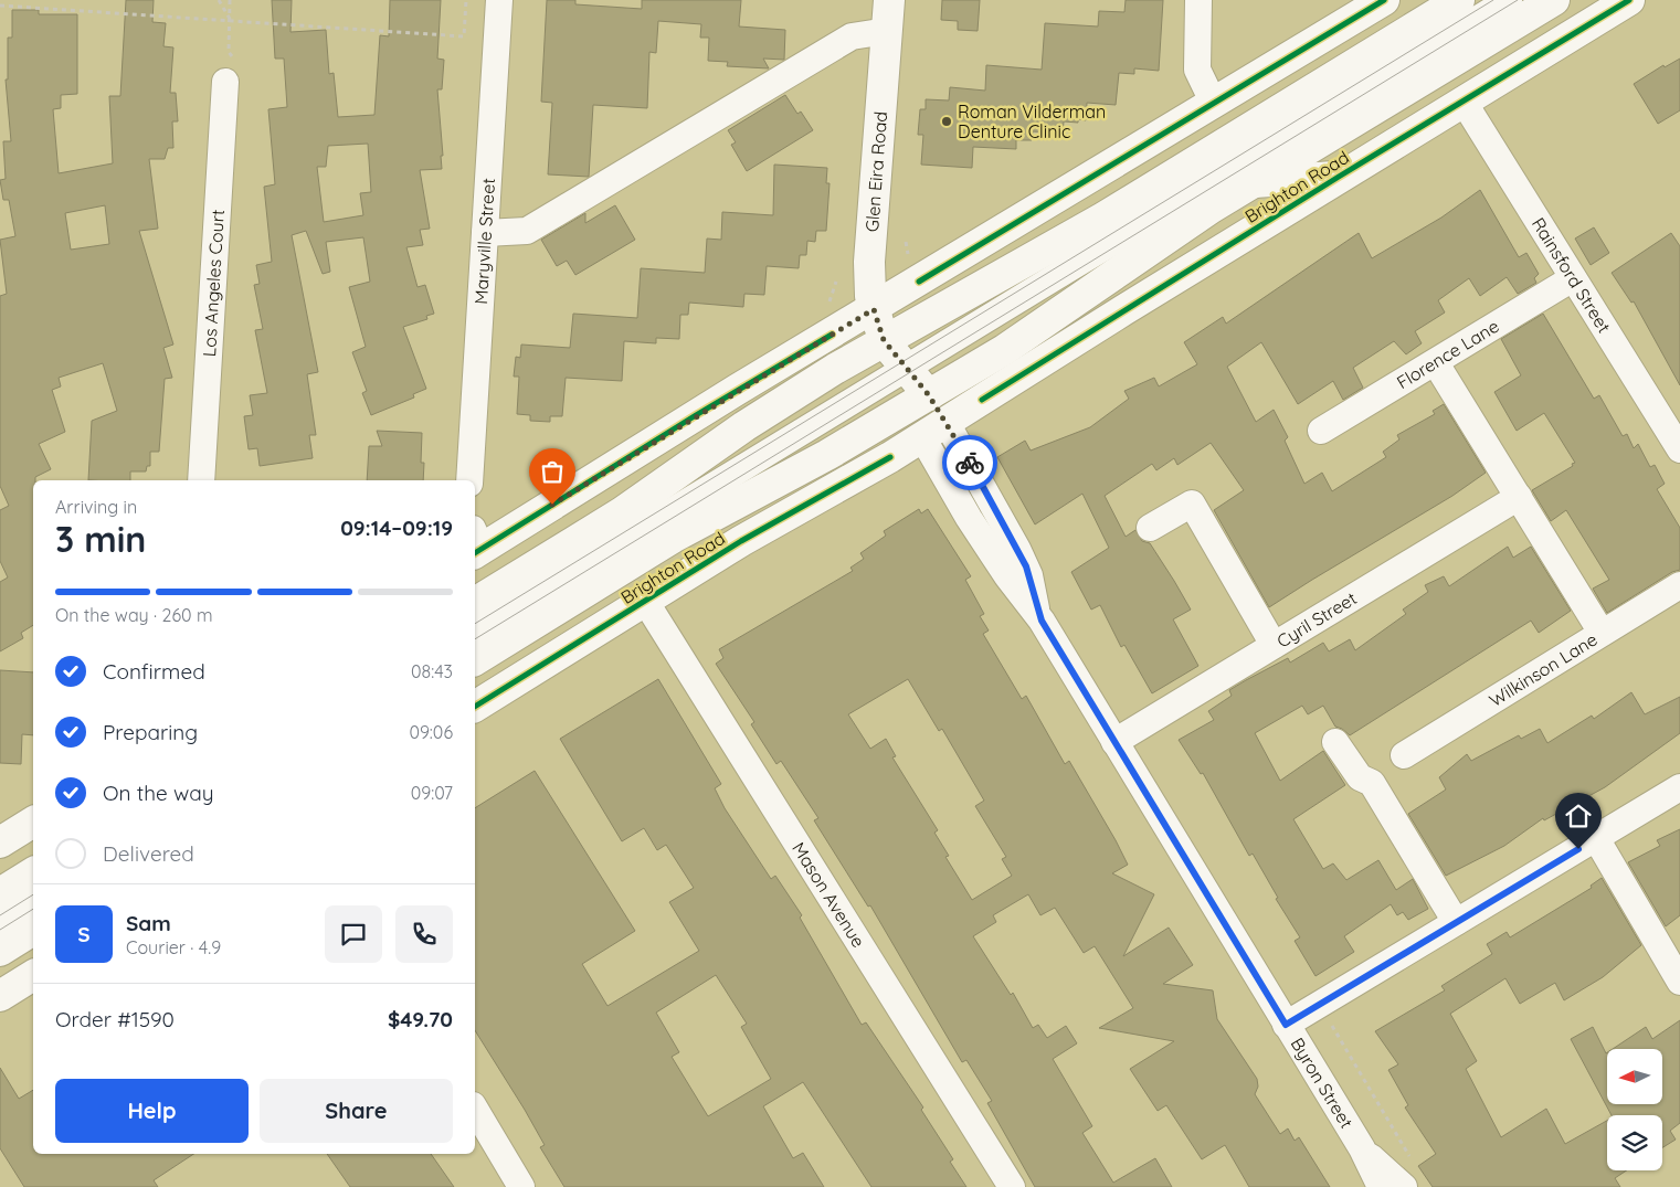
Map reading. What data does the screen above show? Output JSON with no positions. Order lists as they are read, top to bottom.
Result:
{
  "streets": {
    "main road": ["Glen Eira Road", "Brighton Road", "Byron Street"],
    "street": [
      "Maryville Street",
      "Rainsford Street",
      "Los Angeles Court",
      "Florence Lane",
      "Cyril Street",
      "Wilkinson Lane",
      "Mason Avenue"
    ]
  },
  "crossings": [
    ["Glen Eira Road", "Brighton Road"],
    ["Glen Eira Road", "Byron Street"],
    ["Brighton Road", "Rainsford Street"],
    ["Brighton Road", "Mason Avenue"],
    ["Brighton Road", "Byron Street"],
    ["Rainsford Street", "Florence Lane"],
    ["Cyril Street", "Byron Street"]
  ],
  "places": ["Roman Vilderman Denture Clinic"],
  "north": "left",
  "page": {
    "heading": ["3 min", "Arriving in", "09:14–09:19"],
    "panel": [
      "Sam",
      "Courier · 4.9",
      "Order #1590",
      "$49.70"
    ],
    "bar": "On the way · 260 m",
    "list": [
      ["Confirmed", "08:43"],
      ["Preparing", "09:06"],
      ["On the way", "09:07"],
      "Delivered"
    ],
    "round": "S",
    "buttons": ["Help", "Share"]
  }
}
